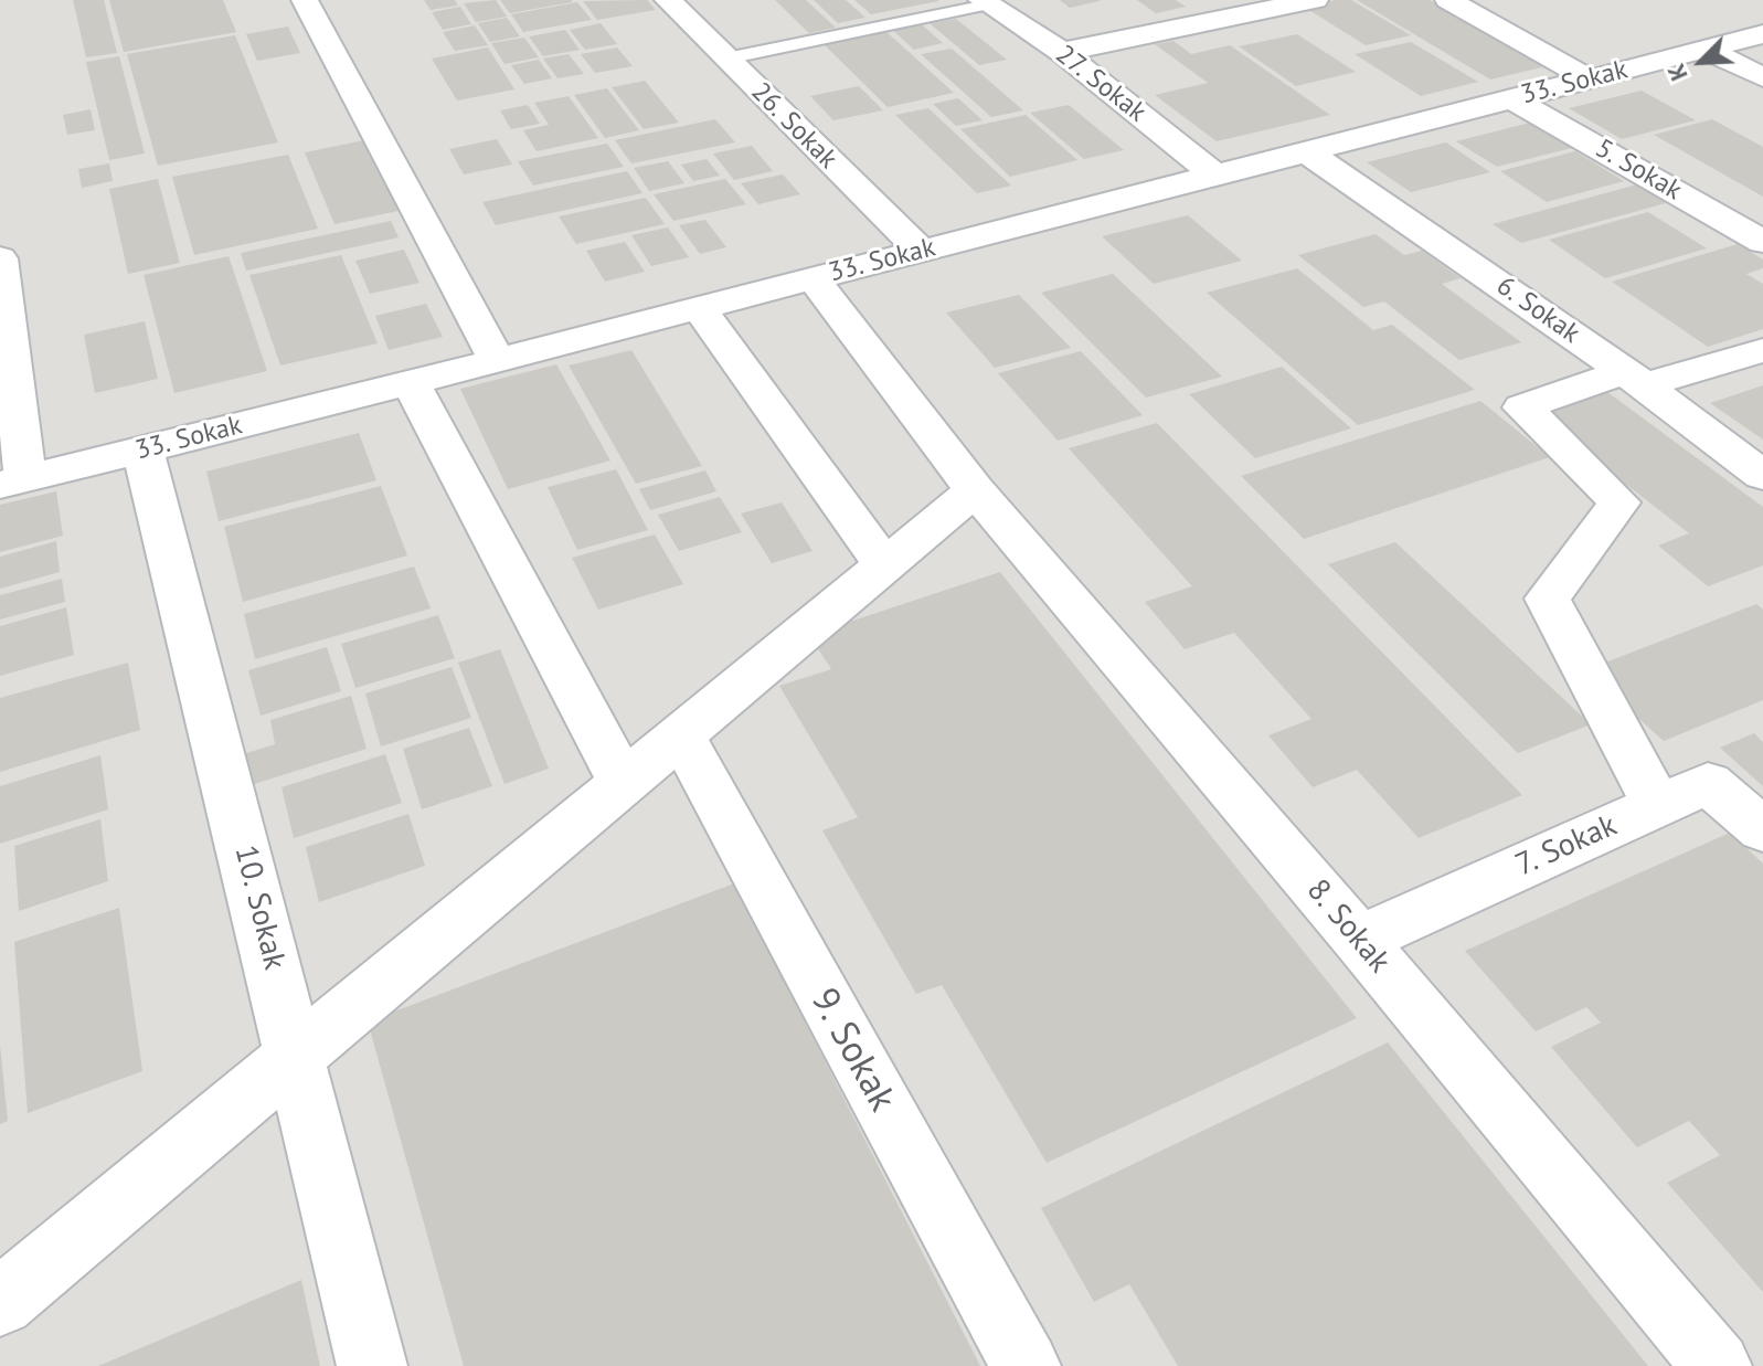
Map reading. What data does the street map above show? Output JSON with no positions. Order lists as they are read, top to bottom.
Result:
{
  "streets": {
    "street": [
      "33. Sokak",
      "27. Sokak",
      "26. Sokak",
      "5. Sokak",
      "6. Sokak",
      "7. Sokak",
      "10. Sokak",
      "8. Sokak",
      "9. Sokak"
    ]
  },
  "crossings": [
    ["33. Sokak", "27. Sokak"],
    ["33. Sokak", "26. Sokak"],
    ["33. Sokak", "5. Sokak"],
    ["33. Sokak", "6. Sokak"],
    ["33. Sokak", "10. Sokak"],
    ["33. Sokak", "8. Sokak"],
    ["7. Sokak", "8. Sokak"]
  ],
  "north": "bottom left"
}
